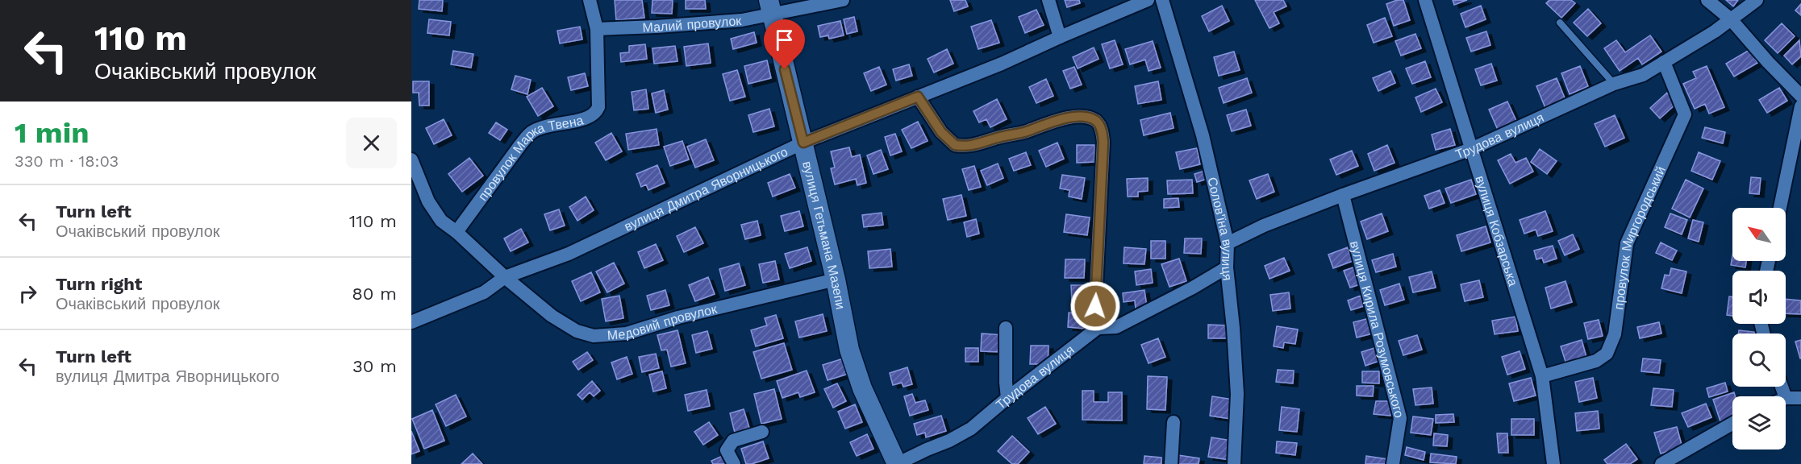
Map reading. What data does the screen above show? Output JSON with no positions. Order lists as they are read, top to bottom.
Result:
{
  "streets": {
    "street": [
      "Малий провулок",
      "Трудова вулиця",
      "провулок Марка Твена",
      "вулиця Дмитра Яворницького",
      "Солов'їна вулиця",
      "вулиця Кобзарська",
      "вулиця Гетьмана Мазепи",
      "провулок Миргородський",
      "Медовий провулок",
      "вулиця Кирила Розумовського"
    ]
  },
  "crossings": [
    ["Малий провулок", "провулок Марка Твена"],
    ["Малий провулок", "вулиця Гетьмана Мазепи"],
    ["Трудова вулиця", "Солов'їна вулиця"],
    ["Трудова вулиця", "вулиця Кобзарська"],
    ["Трудова вулиця", "вулиця Гетьмана Мазепи"],
    ["Трудова вулиця", "провулок Миргородський"],
    ["Трудова вулиця", "вулиця Кирила Розумовського"],
    ["провулок Марка Твена", "Медовий провулок"],
    ["вулиця Дмитра Яворницького", "вулиця Гетьмана Мазепи"],
    ["вулиця Дмитра Яворницького", "Медовий провулок"],
    ["вулиця Кобзарська", "провулок Миргородський"],
    ["вулиця Гетьмана Мазепи", "Медовий провулок"]
  ],
  "north": "top left",
  "page": {
    "turn": ["110 m", "Очаківський провулок"],
    "heading": ["1 min", "330 m · 18:03"],
    "list": [
      {
        "name": "Turn left",
        "note": "Очаківський провулок",
        "value": "110 m"
      },
      {
        "name": "Turn right",
        "note": "Очаківський провулок",
        "value": "80 m"
      },
      {
        "name": "Turn left",
        "note": "вулиця Дмитра Яворницького",
        "value": "30 m"
      }
    ]
  }
}
